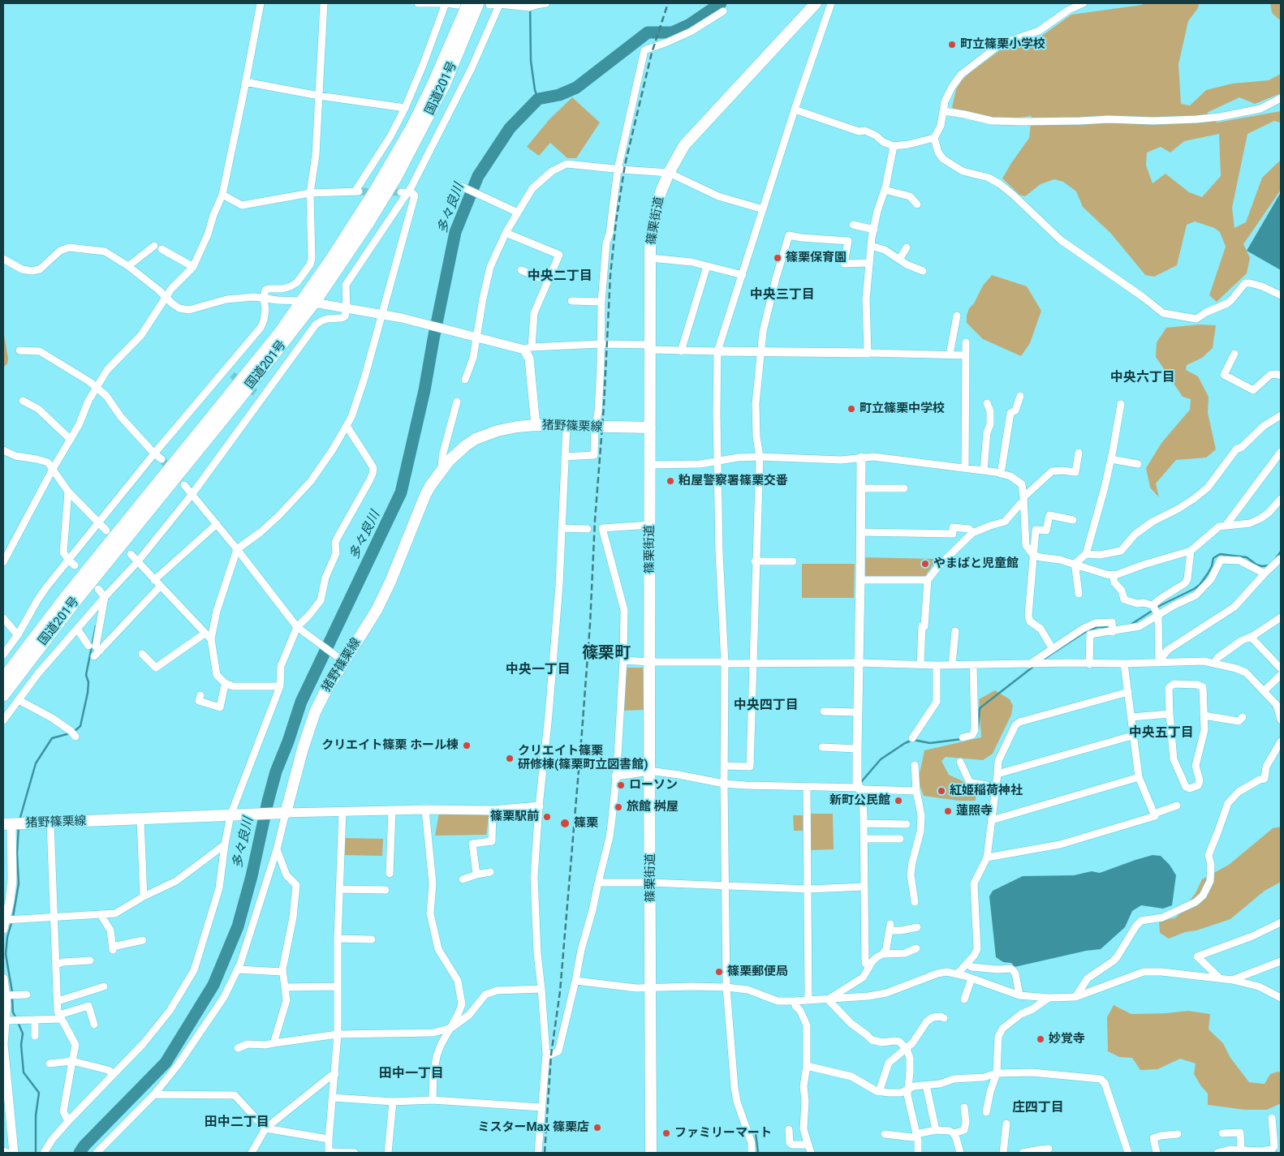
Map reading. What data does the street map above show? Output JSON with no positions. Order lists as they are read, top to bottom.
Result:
{
  "streets": {
    "highway": ["国道201号"],
    "main road": ["篠栗街道", "猪野篠栗線"]
  },
  "crossings": [
    ["篠栗街道", "猪野篠栗線"]
  ],
  "districts": [
    "中央二丁目",
    "中央三丁目",
    "中央六丁目",
    "篠栗町",
    "中央一丁目",
    "中央四丁目",
    "中央五丁目",
    "田中一丁目",
    "庄四丁目",
    "田中二丁目"
  ],
  "water": ["多々良川"],
  "places": [
    "町立篠栗小学校",
    "篠栗保育園",
    "町立篠栗中学校",
    "粕屋警察署篠栗交番",
    "やまばと児童館",
    "クリエイト篠栗 ホール棟",
    "クリエイト篠栗 研修棟(篠栗町立図書館)",
    "ローソン",
    "紅姫稲荷神社",
    "新町公民館",
    "旅館 桝屋",
    "蓮照寺",
    "篠栗駅前",
    "篠栗",
    "篠栗郵便局",
    "妙覚寺",
    "ミスターMax 篠栗店",
    "ファミリーマート"
  ]
}
